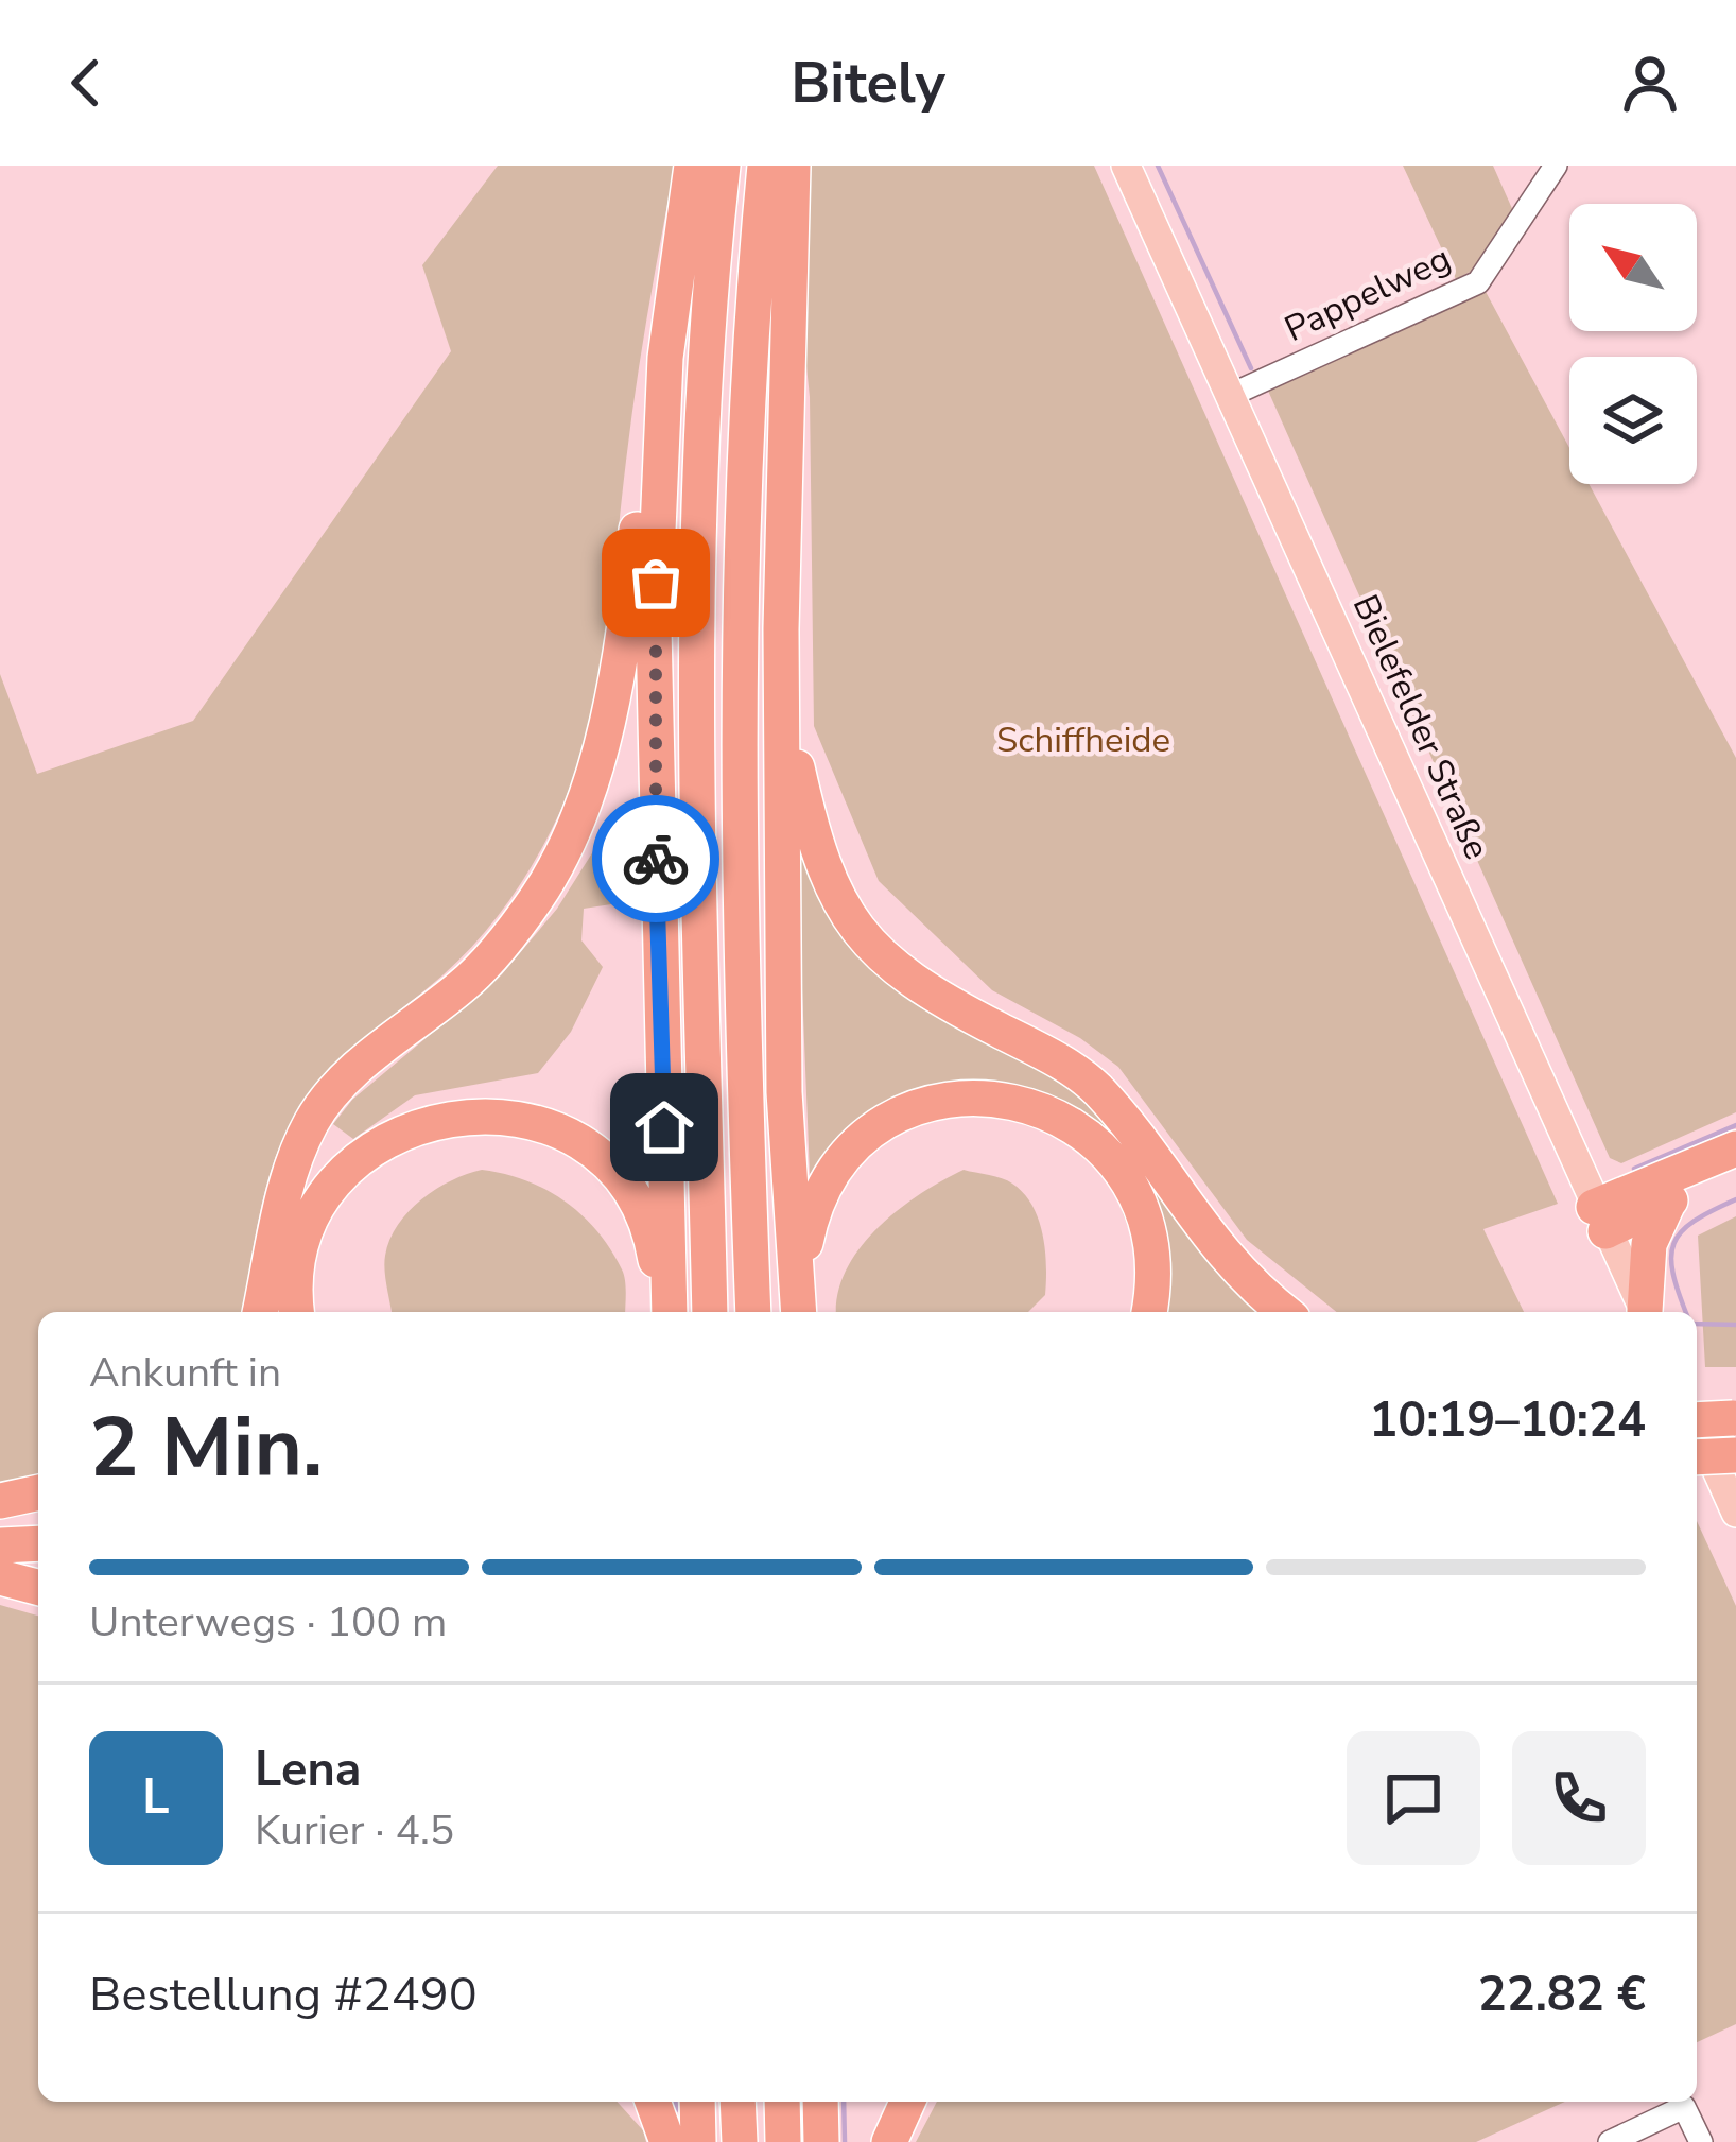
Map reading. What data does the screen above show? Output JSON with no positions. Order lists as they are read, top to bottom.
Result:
{
  "streets": {
    "main road": ["Bielefelder Straße"],
    "street": ["Pappelweg"]
  },
  "crossings": [
    ["Pappelweg", "Bielefelder Straße"]
  ],
  "parks": ["Schiffheide"],
  "north": "top left",
  "page": {
    "header": "Bitely",
    "heading": ["2 Min.", "Ankunft in", "10:19–10:24"],
    "panel": [
      "Lena",
      "Kurier · 4.5",
      "Bestellung #2490",
      "22.82 €"
    ],
    "bar": "Unterwegs · 100 m",
    "round": "L"
  }
}
